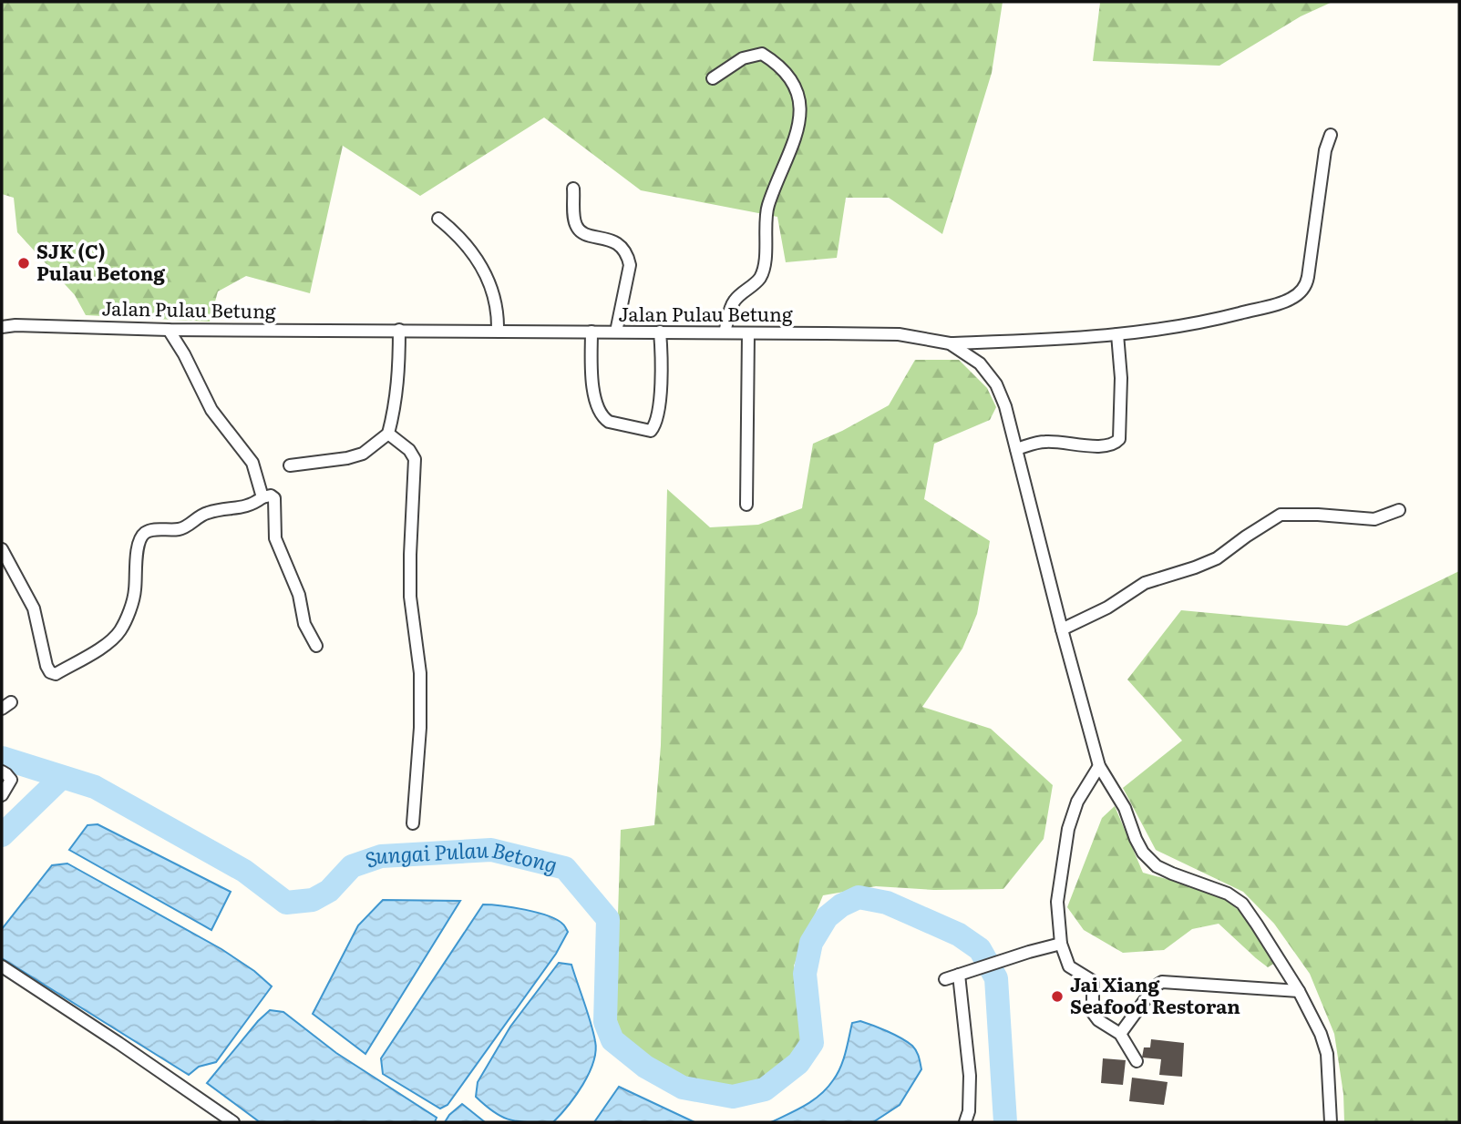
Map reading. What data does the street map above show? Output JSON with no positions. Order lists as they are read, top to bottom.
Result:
{
  "streets": {
    "street": ["Jalan Pulau Betung"]
  },
  "water": ["Sungai Pulau Betong"],
  "places": ["SJK (C) Pulau Betong", "Jai Xiang Seafood Restoran"]
}
